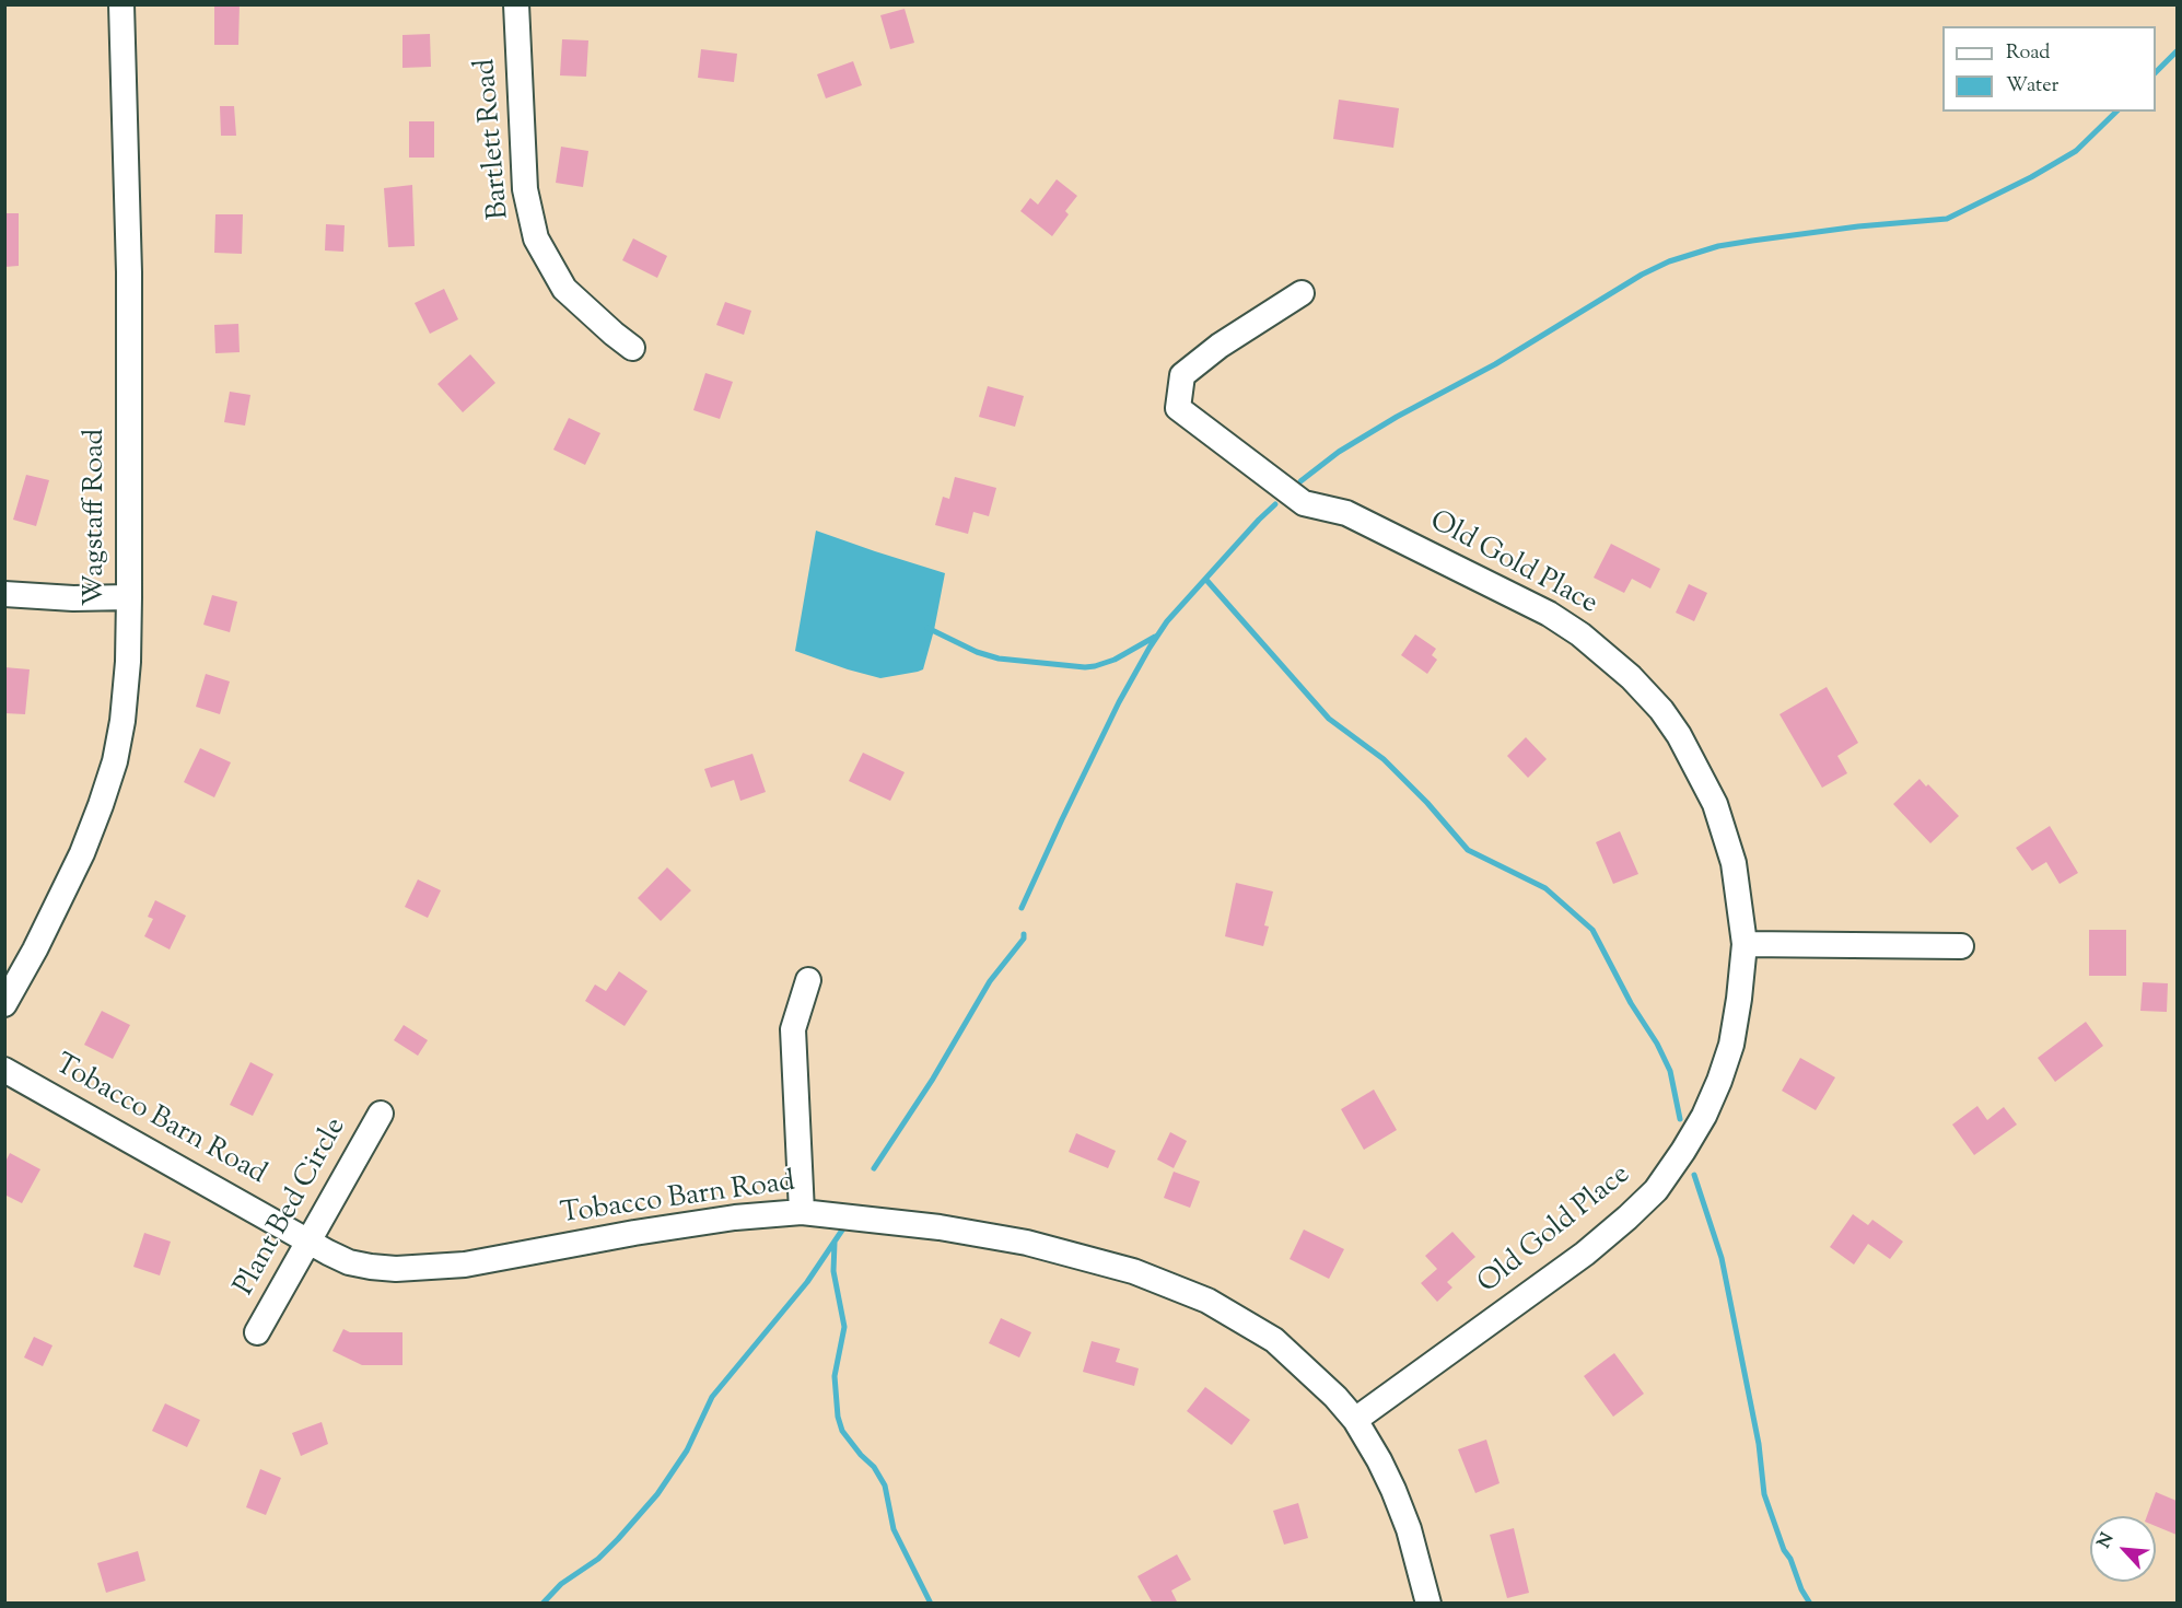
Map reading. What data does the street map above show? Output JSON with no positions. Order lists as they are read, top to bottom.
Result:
{
  "streets": {
    "street": [
      "Bartlett Road",
      "Wagstaff Road",
      "Old Gold Place",
      "Tobacco Barn Road",
      "Plant Bed Circle"
    ]
  },
  "crossings": [
    ["Old Gold Place", "Tobacco Barn Road"],
    ["Tobacco Barn Road", "Plant Bed Circle"]
  ],
  "legend": ["Road", "Water"],
  "north": "top left"
}
